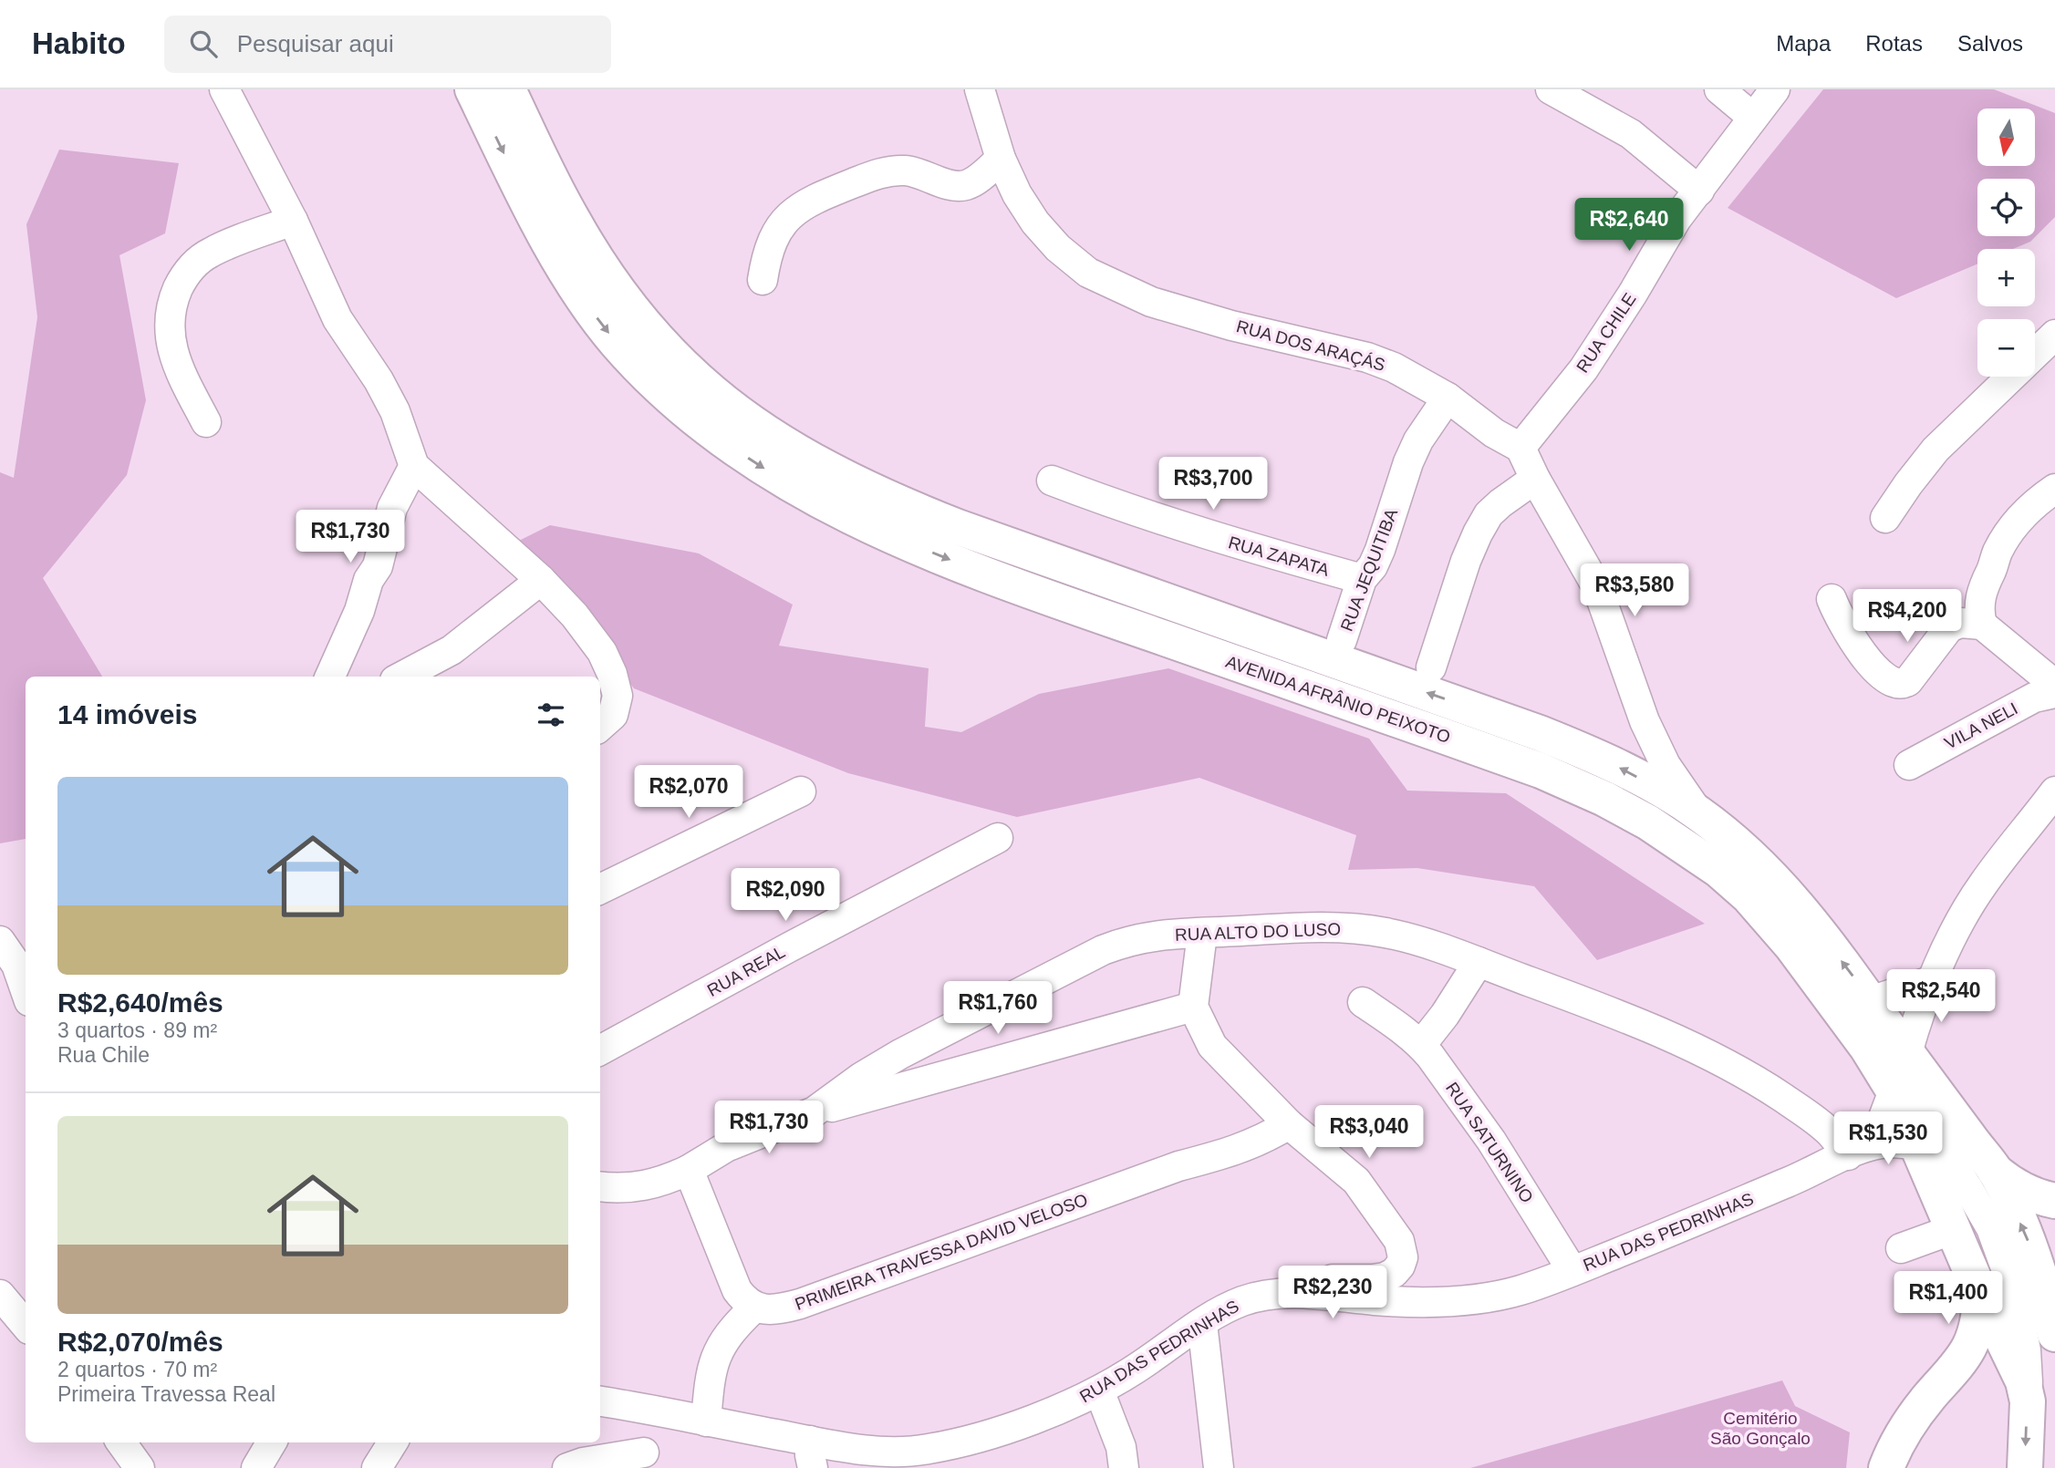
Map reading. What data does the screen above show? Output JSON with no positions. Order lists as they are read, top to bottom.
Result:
{
  "streets": {
    "main road": ["AVENIDA AFRÂNIO PEIXOTO"],
    "street": [
      "RUA CHILE",
      "RUA DOS ARAÇÁS",
      "RUA ZAPATA",
      "RUA JEQUITIBA",
      "VILA NELI",
      "RUA ALTO DO LUSO",
      "RUA REAL",
      "RUA SATURNINO",
      "RUA DAS PEDRINHAS",
      "PRIMEIRA TRAVESSA DAVID VELOSO"
    ]
  },
  "crossings": [
    ["RUA CHILE", "RUA DOS ARAÇÁS"],
    ["RUA DOS ARAÇÁS", "RUA JEQUITIBA"],
    ["RUA ZAPATA", "RUA JEQUITIBA"],
    ["AVENIDA AFRÂNIO PEIXOTO", "RUA DAS PEDRINHAS"],
    ["RUA ALTO DO LUSO", "RUA DAS PEDRINHAS"],
    ["RUA SATURNINO", "RUA DAS PEDRINHAS"]
  ],
  "parks": ["Cemitério São Gonçalo"],
  "north": "bottom",
  "page": {
    "header": "Habito",
    "search": "Pesquisar aqui",
    "nav": ["Mapa", "Rotas", "Salvos"],
    "map_buttons": ["+", "−"],
    "price": [
      "R$2,640",
      "R$3,700",
      "R$1,730",
      "R$3,580",
      "R$4,200",
      "R$2,070",
      "R$2,090",
      "R$2,540",
      "R$1,760",
      "R$1,730",
      "R$3,040",
      "R$1,530",
      "R$2,230",
      "R$1,400"
    ],
    "heading": "14 imóveis",
    "list": [
      {
        "name": "R$2,640/mês",
        "note": "3 quartos · 89 m² · Rua Chile"
      },
      {
        "name": "R$2,070/mês",
        "note": "2 quartos · 70 m² · Primeira Travessa Real"
      }
    ]
  }
}
